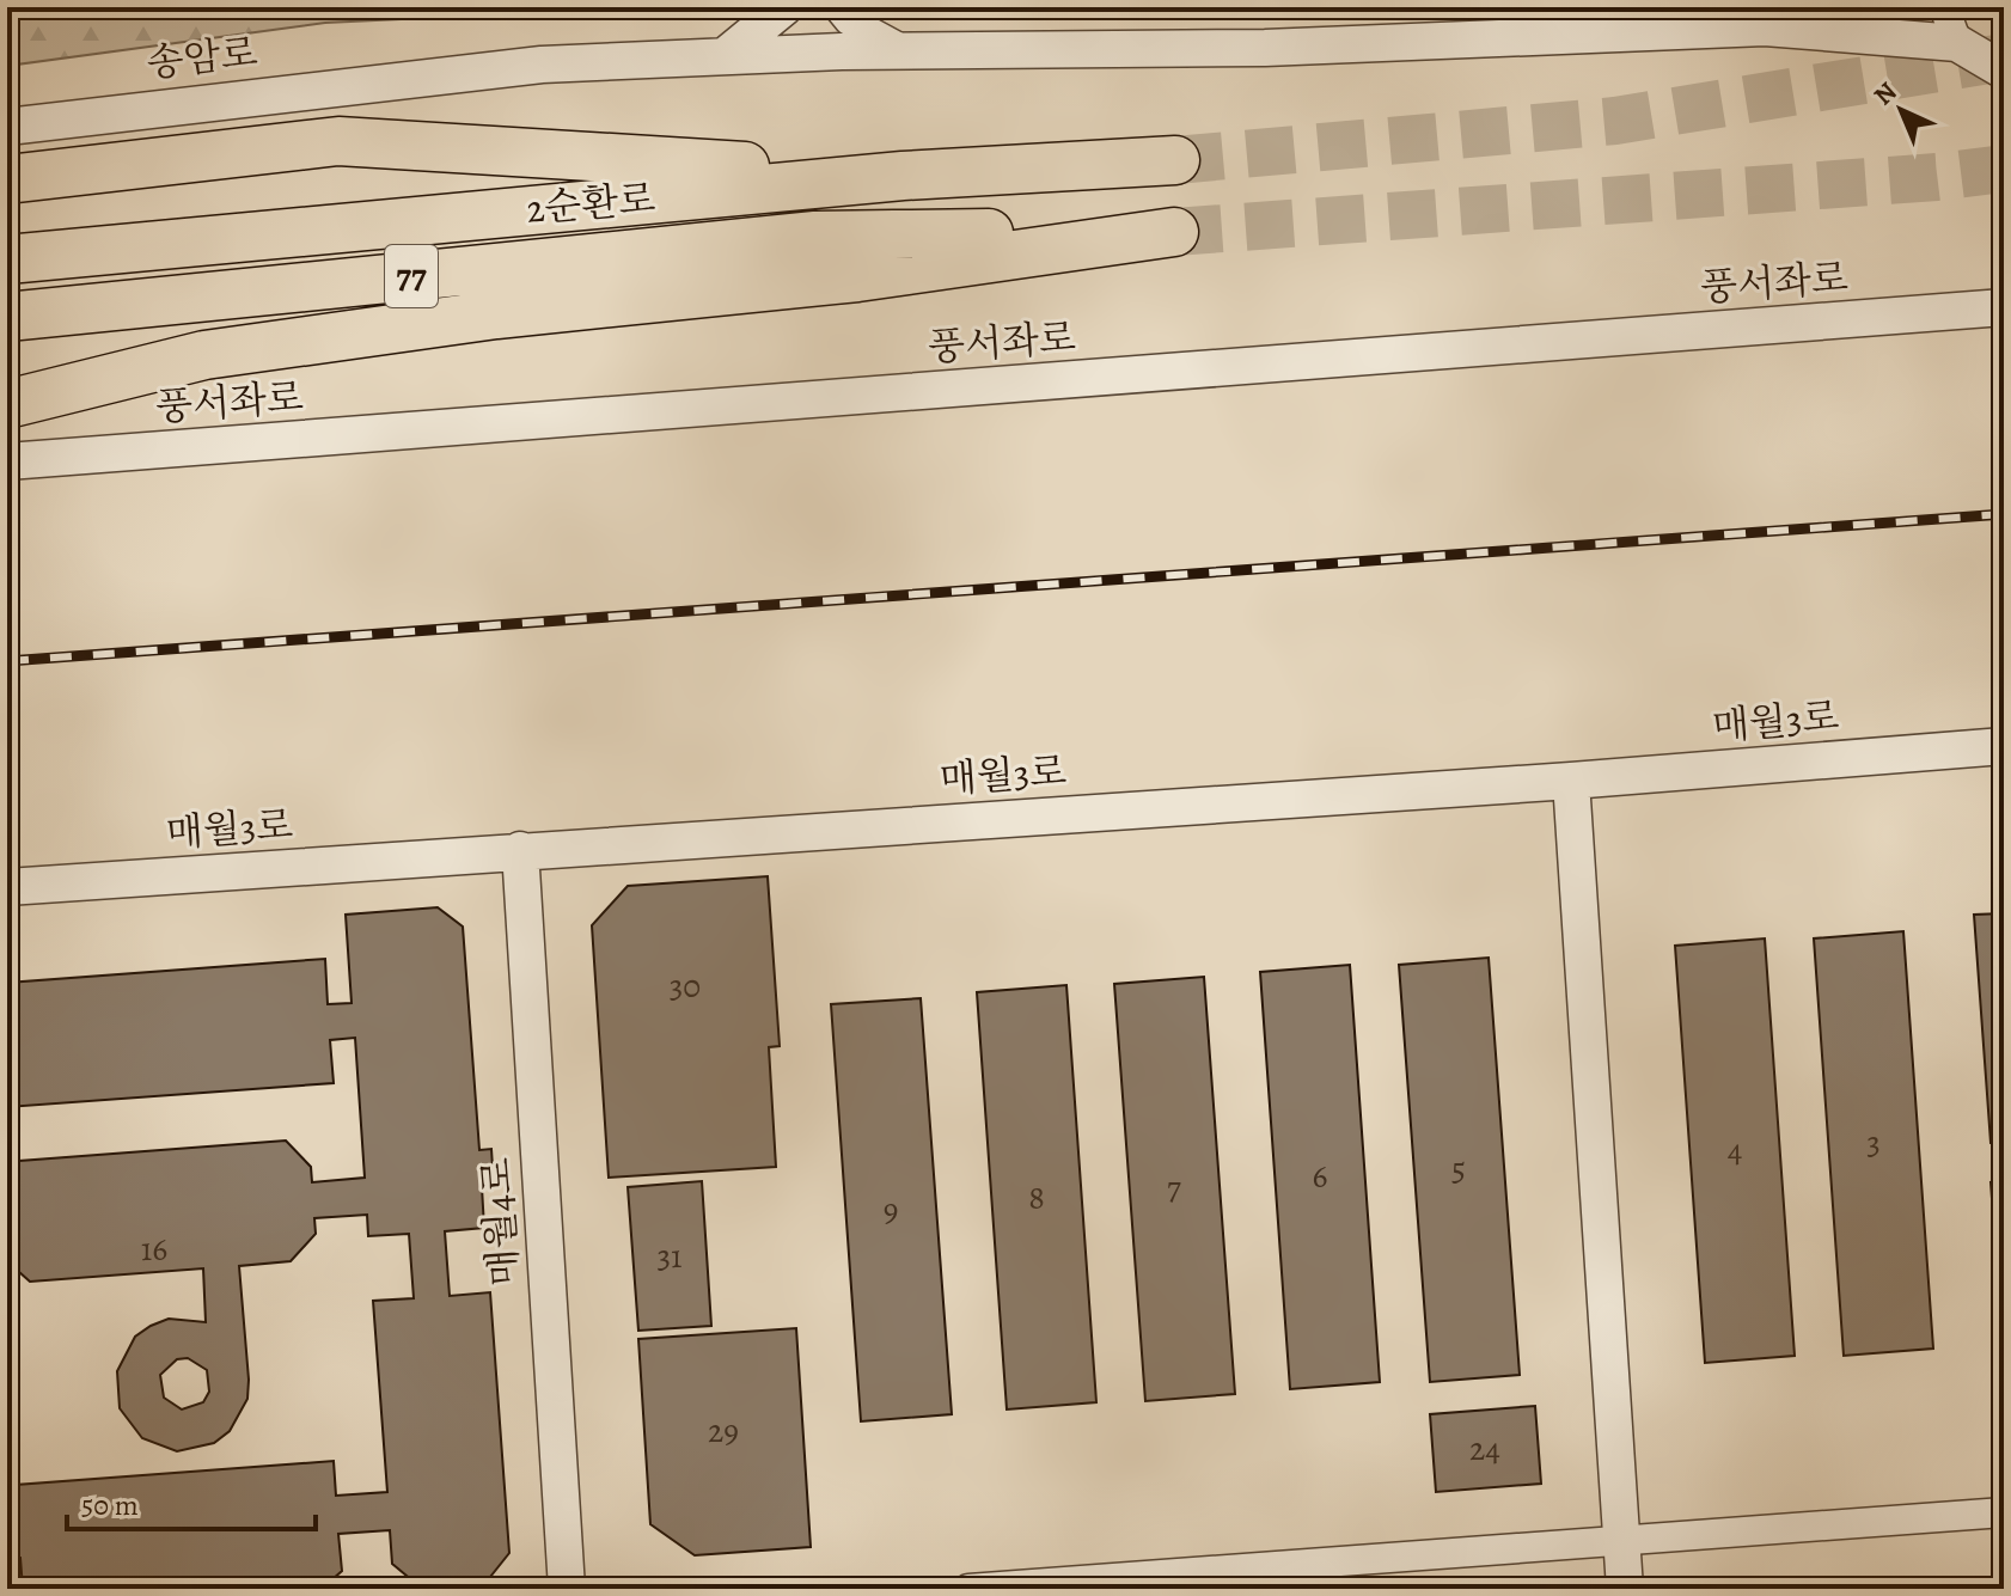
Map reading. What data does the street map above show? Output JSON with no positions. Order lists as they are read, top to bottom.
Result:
{
  "streets": {
    "highway": ["2순환로", "77"],
    "street": [
      "송암로",
      "풍서좌로",
      "매월3로",
      "매월4로"
    ]
  },
  "crossings": [
    ["매월3로", "매월4로"]
  ],
  "house_numbers": [
    "30",
    "3",
    "4",
    "5",
    "6",
    "7",
    "8",
    "9",
    "16",
    "31",
    "29",
    "24"
  ],
  "scale_bar": "50 m",
  "north": "top left"
}
